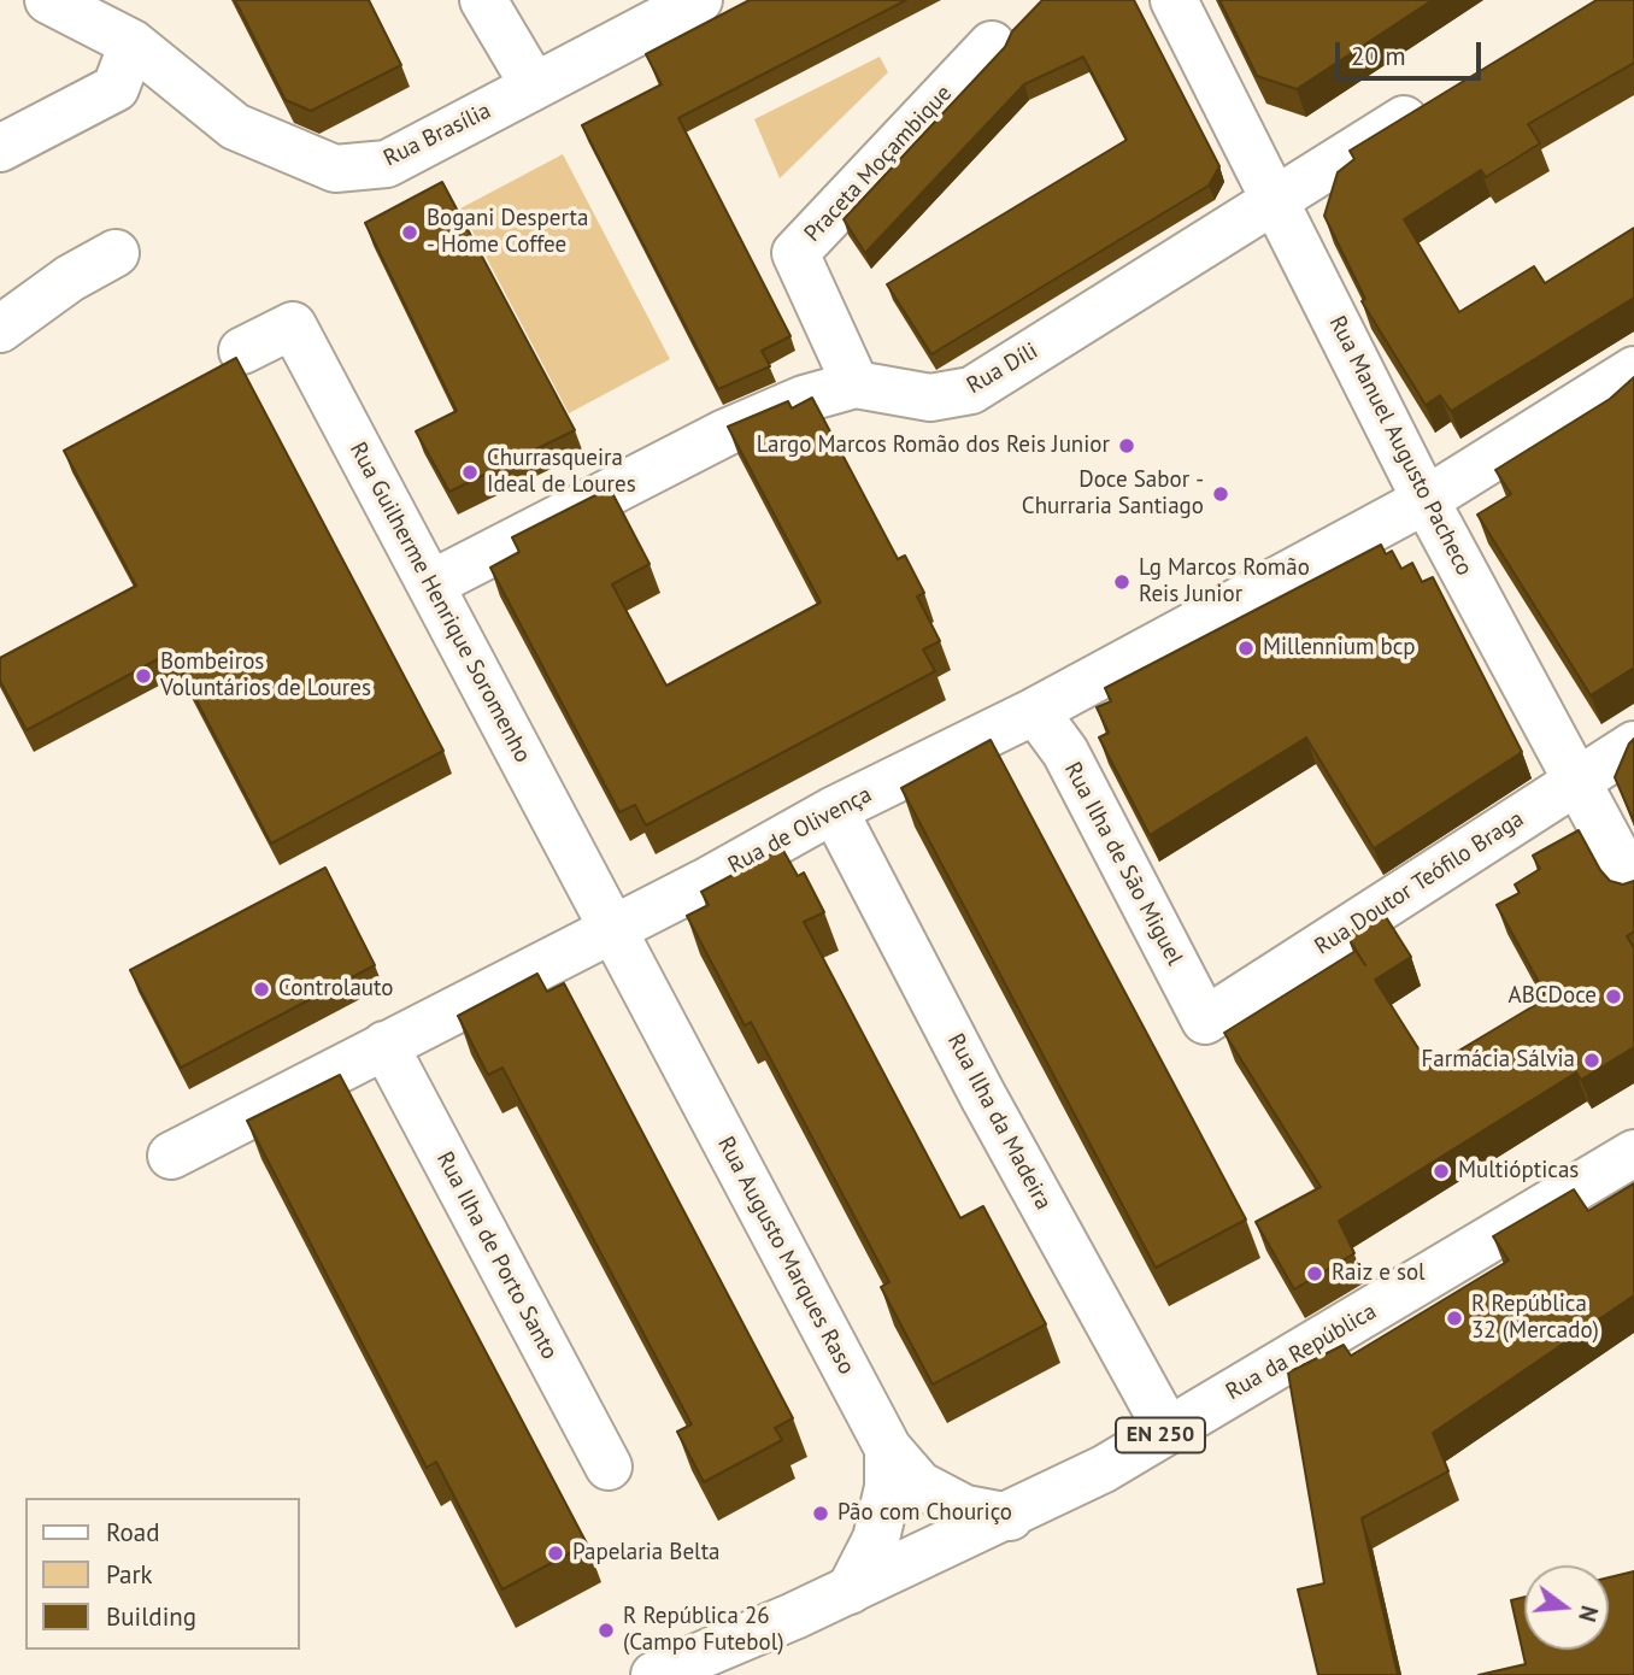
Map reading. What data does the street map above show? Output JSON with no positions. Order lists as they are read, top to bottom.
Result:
{
  "streets": {
    "street": [
      "Rua Brasília",
      "Praceta Moçambique",
      "Rua Díli",
      "Rua Manuel Augusto Pacheco",
      "Rua Guilherme Henrique Soromenho",
      "Rua de Olivença",
      "Rua Ilha de São Miguel",
      "Rua Doutor Teófilo Braga",
      "Rua Ilha da Madeira",
      "Rua Ilha de Porto Santo",
      "Rua Augusto Marques Raso",
      "Rua da República",
      "EN 250"
    ]
  },
  "crossings": [
    ["Praceta Moçambique", "Rua Díli"],
    ["Rua Díli", "Rua Manuel Augusto Pacheco"],
    ["Rua Díli", "Rua Guilherme Henrique Soromenho"],
    ["Rua Manuel Augusto Pacheco", "Rua de Olivença"],
    ["Rua Manuel Augusto Pacheco", "Rua Doutor Teófilo Braga"],
    ["Rua Guilherme Henrique Soromenho", "Rua de Olivença"],
    ["Rua Guilherme Henrique Soromenho", "Rua Augusto Marques Raso"],
    ["Rua de Olivença", "Rua Ilha de São Miguel"],
    ["Rua de Olivença", "Rua Ilha da Madeira"],
    ["Rua de Olivença", "Rua Ilha de Porto Santo"],
    ["Rua de Olivença", "Rua Augusto Marques Raso"],
    ["Rua Ilha de São Miguel", "Rua Doutor Teófilo Braga"],
    ["Rua Ilha da Madeira", "Rua da República"],
    ["Rua Augusto Marques Raso", "Rua da República"]
  ],
  "places": [
    "Bogani Desperta - Home Coffee",
    "Largo Marcos Romão dos Reis Junior",
    "Churrasqueira Ideal de Loures",
    "Doce Sabor - Churraria Santiago",
    "Lg Marcos Romão Reis Junior",
    "Millennium bcp",
    "Bombeiros Voluntários de Loures",
    "Controlauto",
    "ABCDoce",
    "Farmácia Sálvia",
    "Multiópticas",
    "Raiz e sol",
    "R República 32 (Mercado)",
    "Pão com Chouriço",
    "Papelaria Belta",
    "R República 26 (Campo Futebol)"
  ],
  "legend": ["Road", "Park", "Building"],
  "scale_bar": "20 m",
  "north": "right"
}
